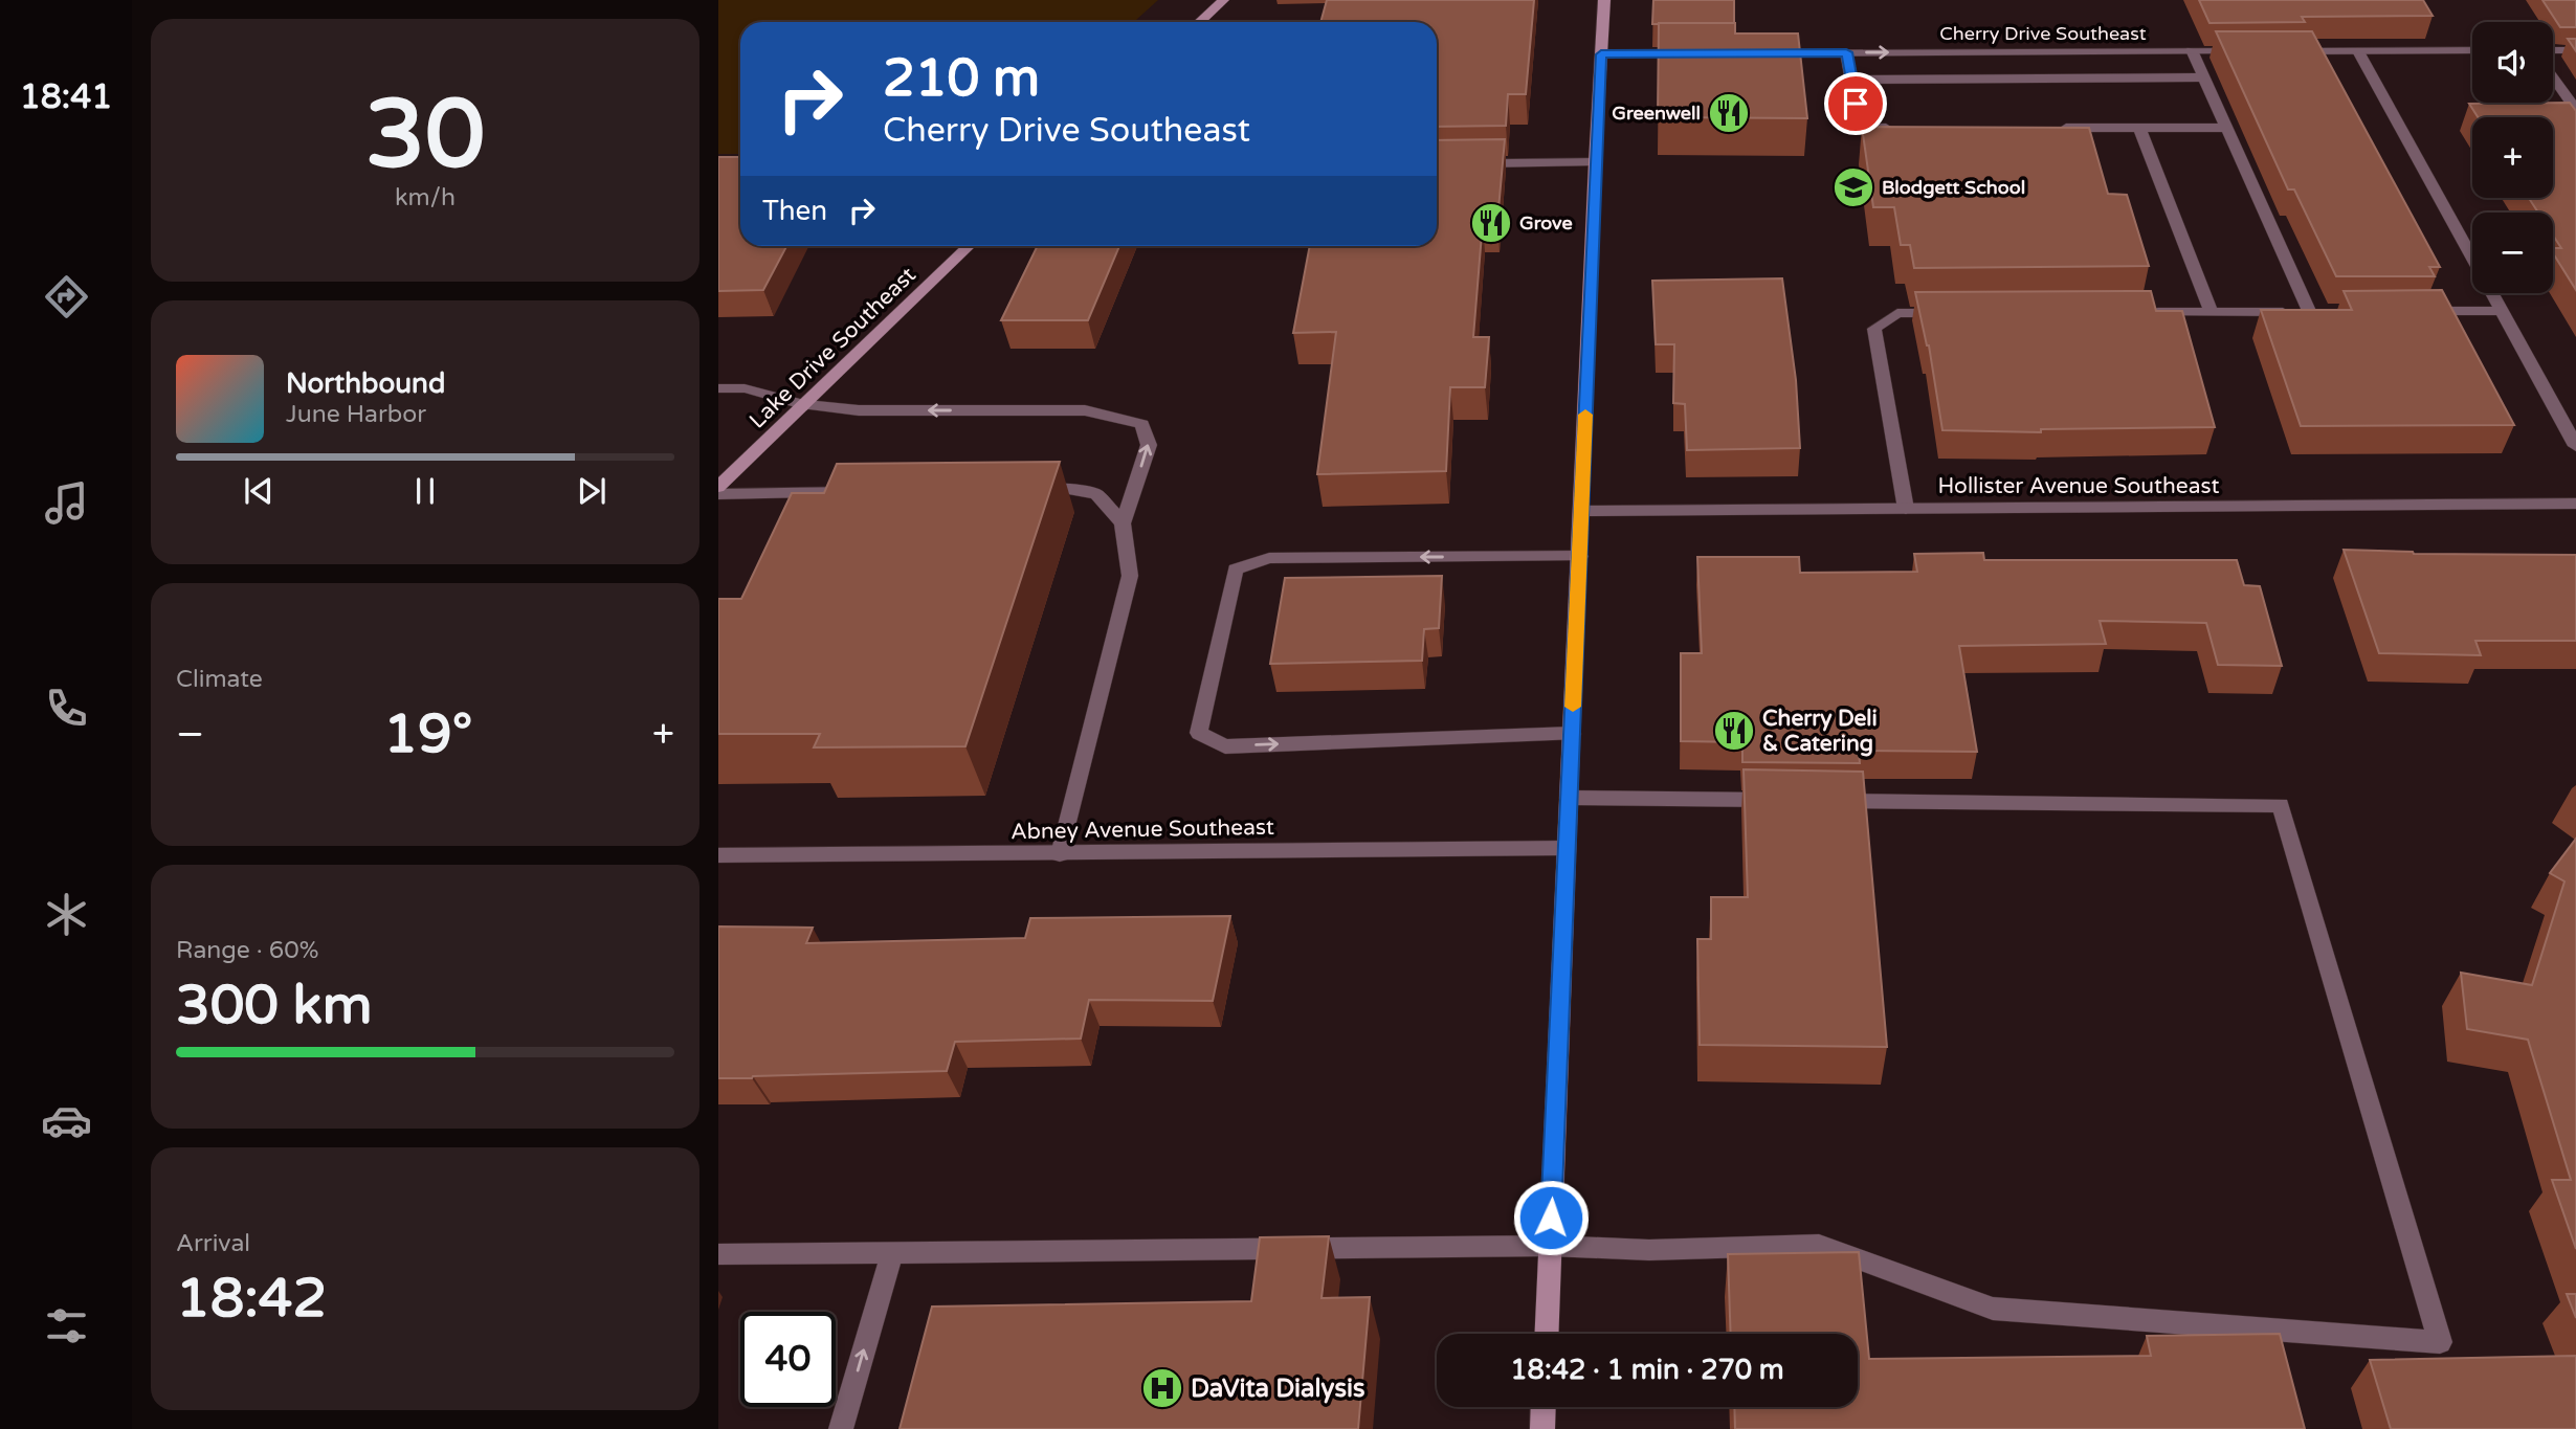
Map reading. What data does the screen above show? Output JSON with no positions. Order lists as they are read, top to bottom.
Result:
{
  "streets": {
    "street": [
      "Cherry Drive Southeast",
      "Lake Drive Southeast",
      "Hollister Avenue Southeast",
      "Abney Avenue Southeast"
    ]
  },
  "places": {
    "restaurant": ["Greenwell", "Grove", "Cherry Deli & Catering"],
    "school or university": ["Blodgett School"],
    "hospital": ["DaVita Dialysis"]
  },
  "page": {
    "tabs": "18:41",
    "tile": [
      ["30", "km/h"],
      "Climate",
      ["Range · 60%", "300 km"],
      ["Arrival", "18:42"]
    ],
    "map_buttons": ["+", "−"],
    "turn": ["210 m", "Cherry Drive Southeast"],
    "then": "Then",
    "song": ["Northbound", "June Harbor"],
    "heat": ["−", "19°", "+"],
    "limit": "40",
    "trip": "18:42 · 1 min · 270 m"
  }
}
